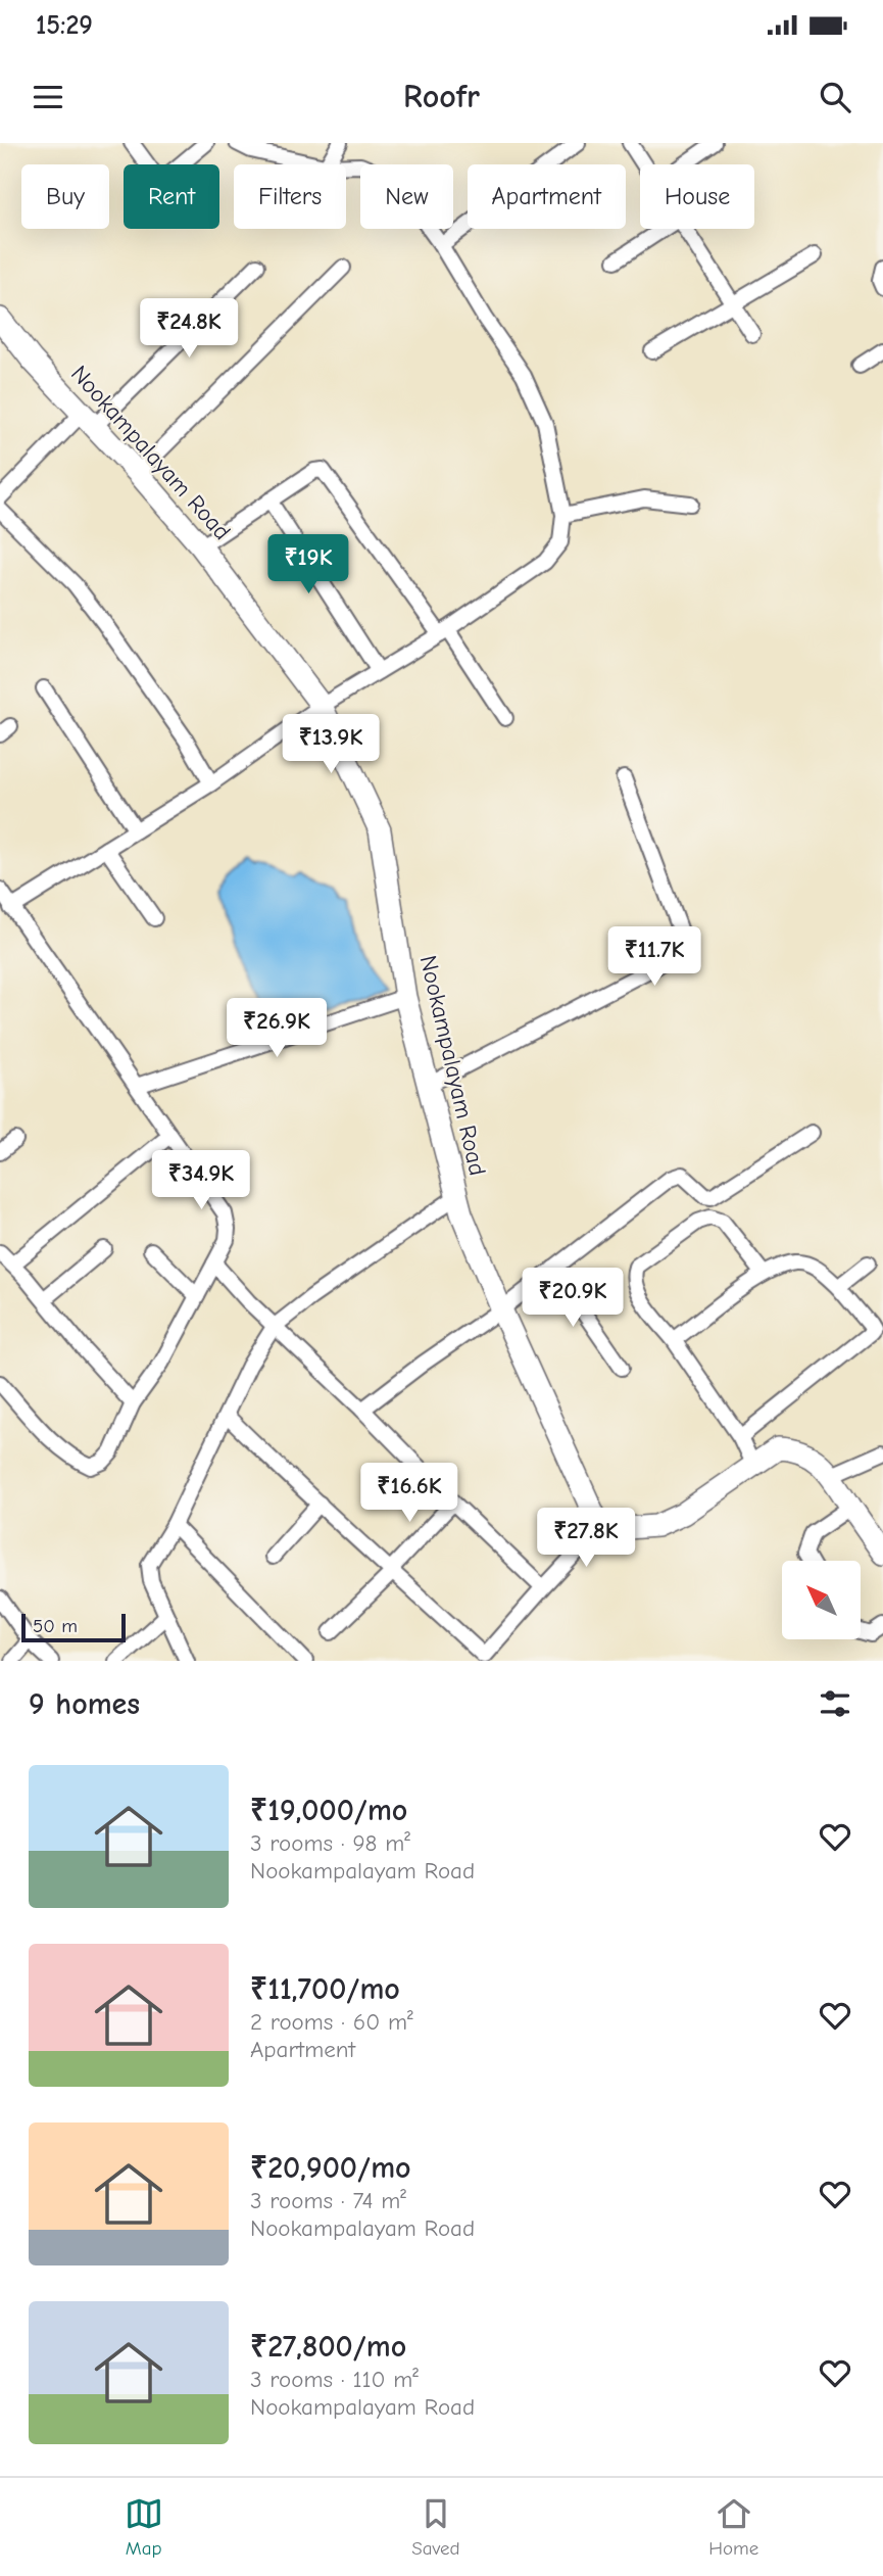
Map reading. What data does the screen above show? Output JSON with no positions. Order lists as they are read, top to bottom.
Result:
{
  "streets": {
    "street": ["Nookampalayam Road"]
  },
  "scale_bar": "50 m",
  "north": "top left",
  "page": {
    "status": "15:29",
    "header": "Roofr",
    "chip": [
      "Buy",
      "Rent",
      "Filters",
      "New",
      "Apartment",
      "House"
    ],
    "price": [
      "₹24.8K",
      "₹19K",
      "₹13.9K",
      "₹11.7K",
      "₹26.9K",
      "₹34.9K",
      "₹20.9K",
      "₹16.6K",
      "₹27.8K"
    ],
    "scale": "50 m",
    "heading": "9 homes",
    "list": [
      {
        "name": "₹19,000/mo",
        "note": "3 rooms · 98 m² · Nookampalayam Road"
      },
      {
        "name": "₹11,700/mo",
        "note": "2 rooms · 60 m² · Apartment"
      },
      {
        "name": "₹20,900/mo",
        "note": "3 rooms · 74 m² · Nookampalayam Road"
      },
      {
        "name": "₹27,800/mo",
        "note": "3 rooms · 110 m² · Nookampalayam Road"
      }
    ],
    "tabs": ["Map", "Saved", "Home"]
  }
}
